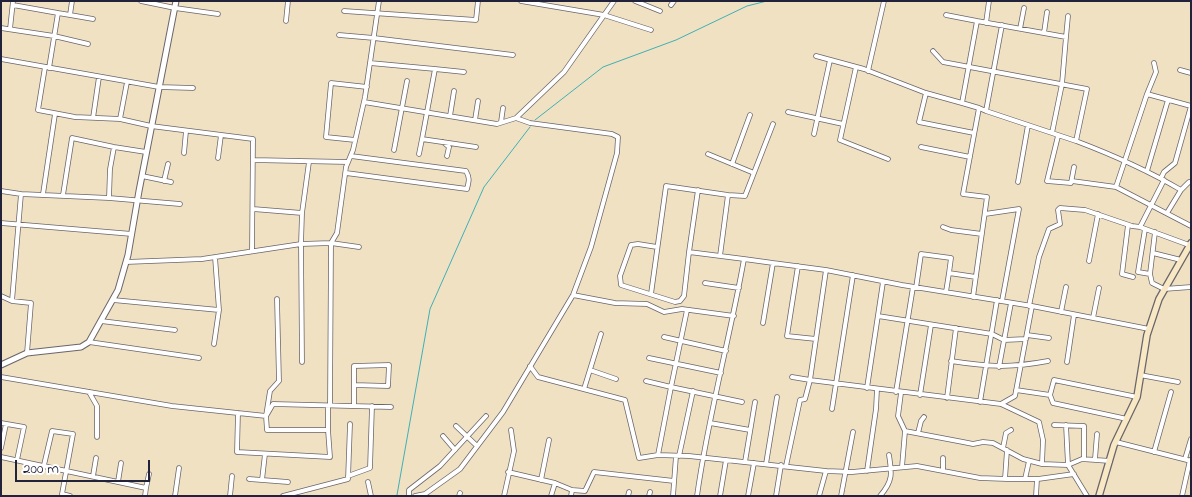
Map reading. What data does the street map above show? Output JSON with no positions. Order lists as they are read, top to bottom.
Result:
{
  "scale_bar": "200 m"
}
